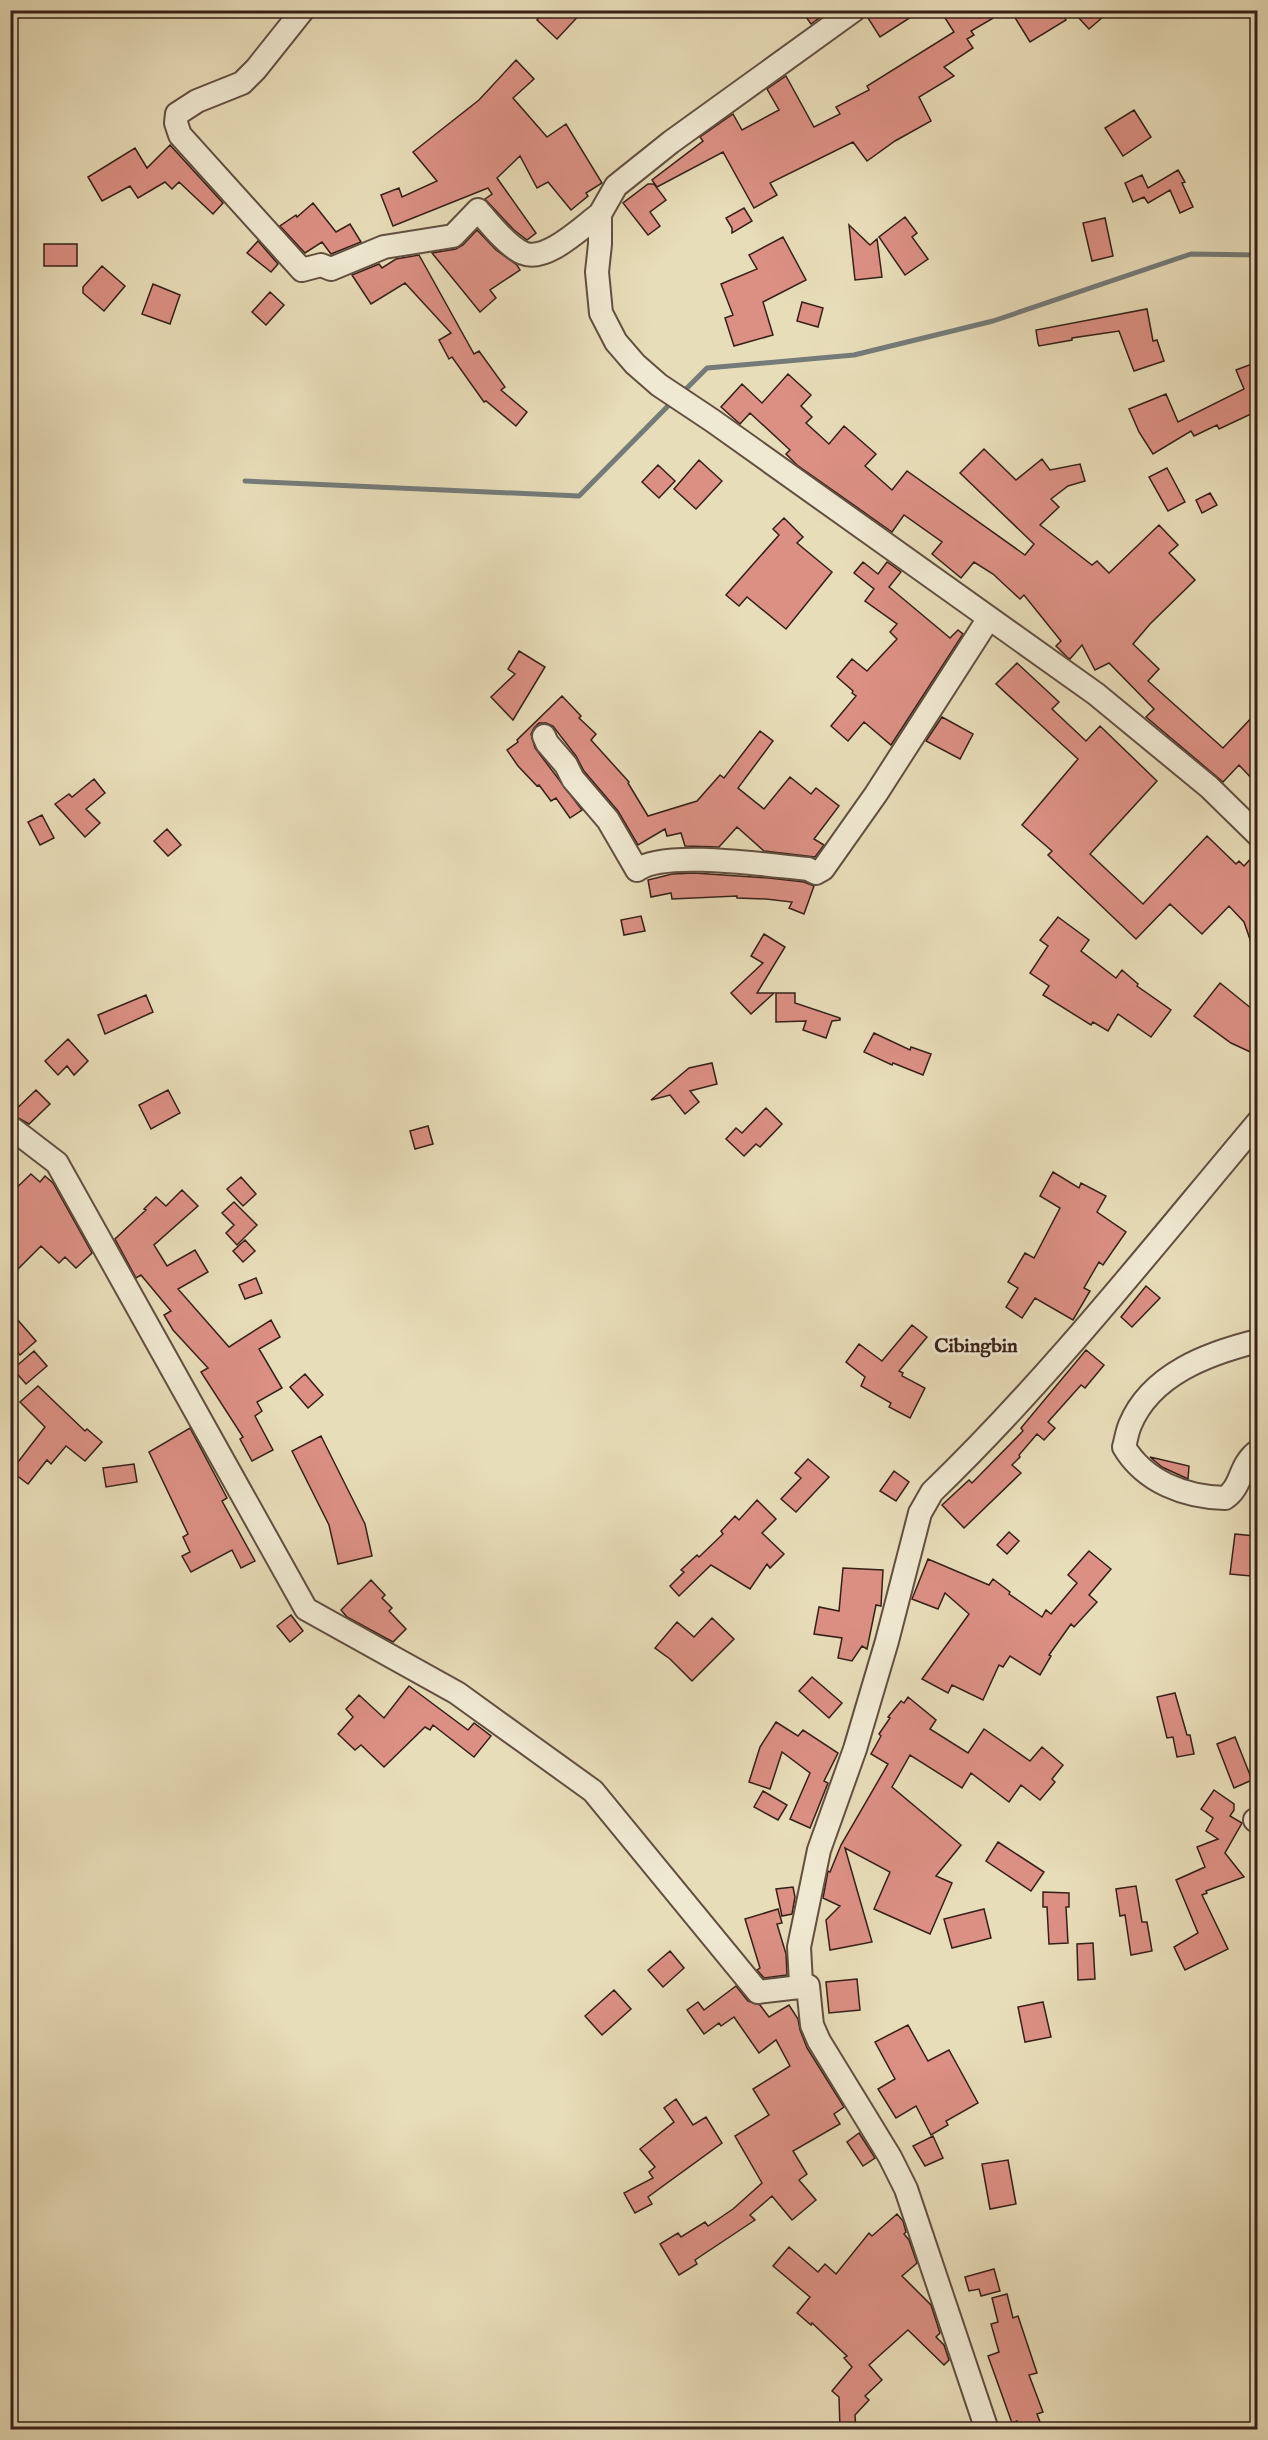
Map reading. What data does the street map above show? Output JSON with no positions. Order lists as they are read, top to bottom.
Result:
{
  "districts": ["Cibingbin"]
}
